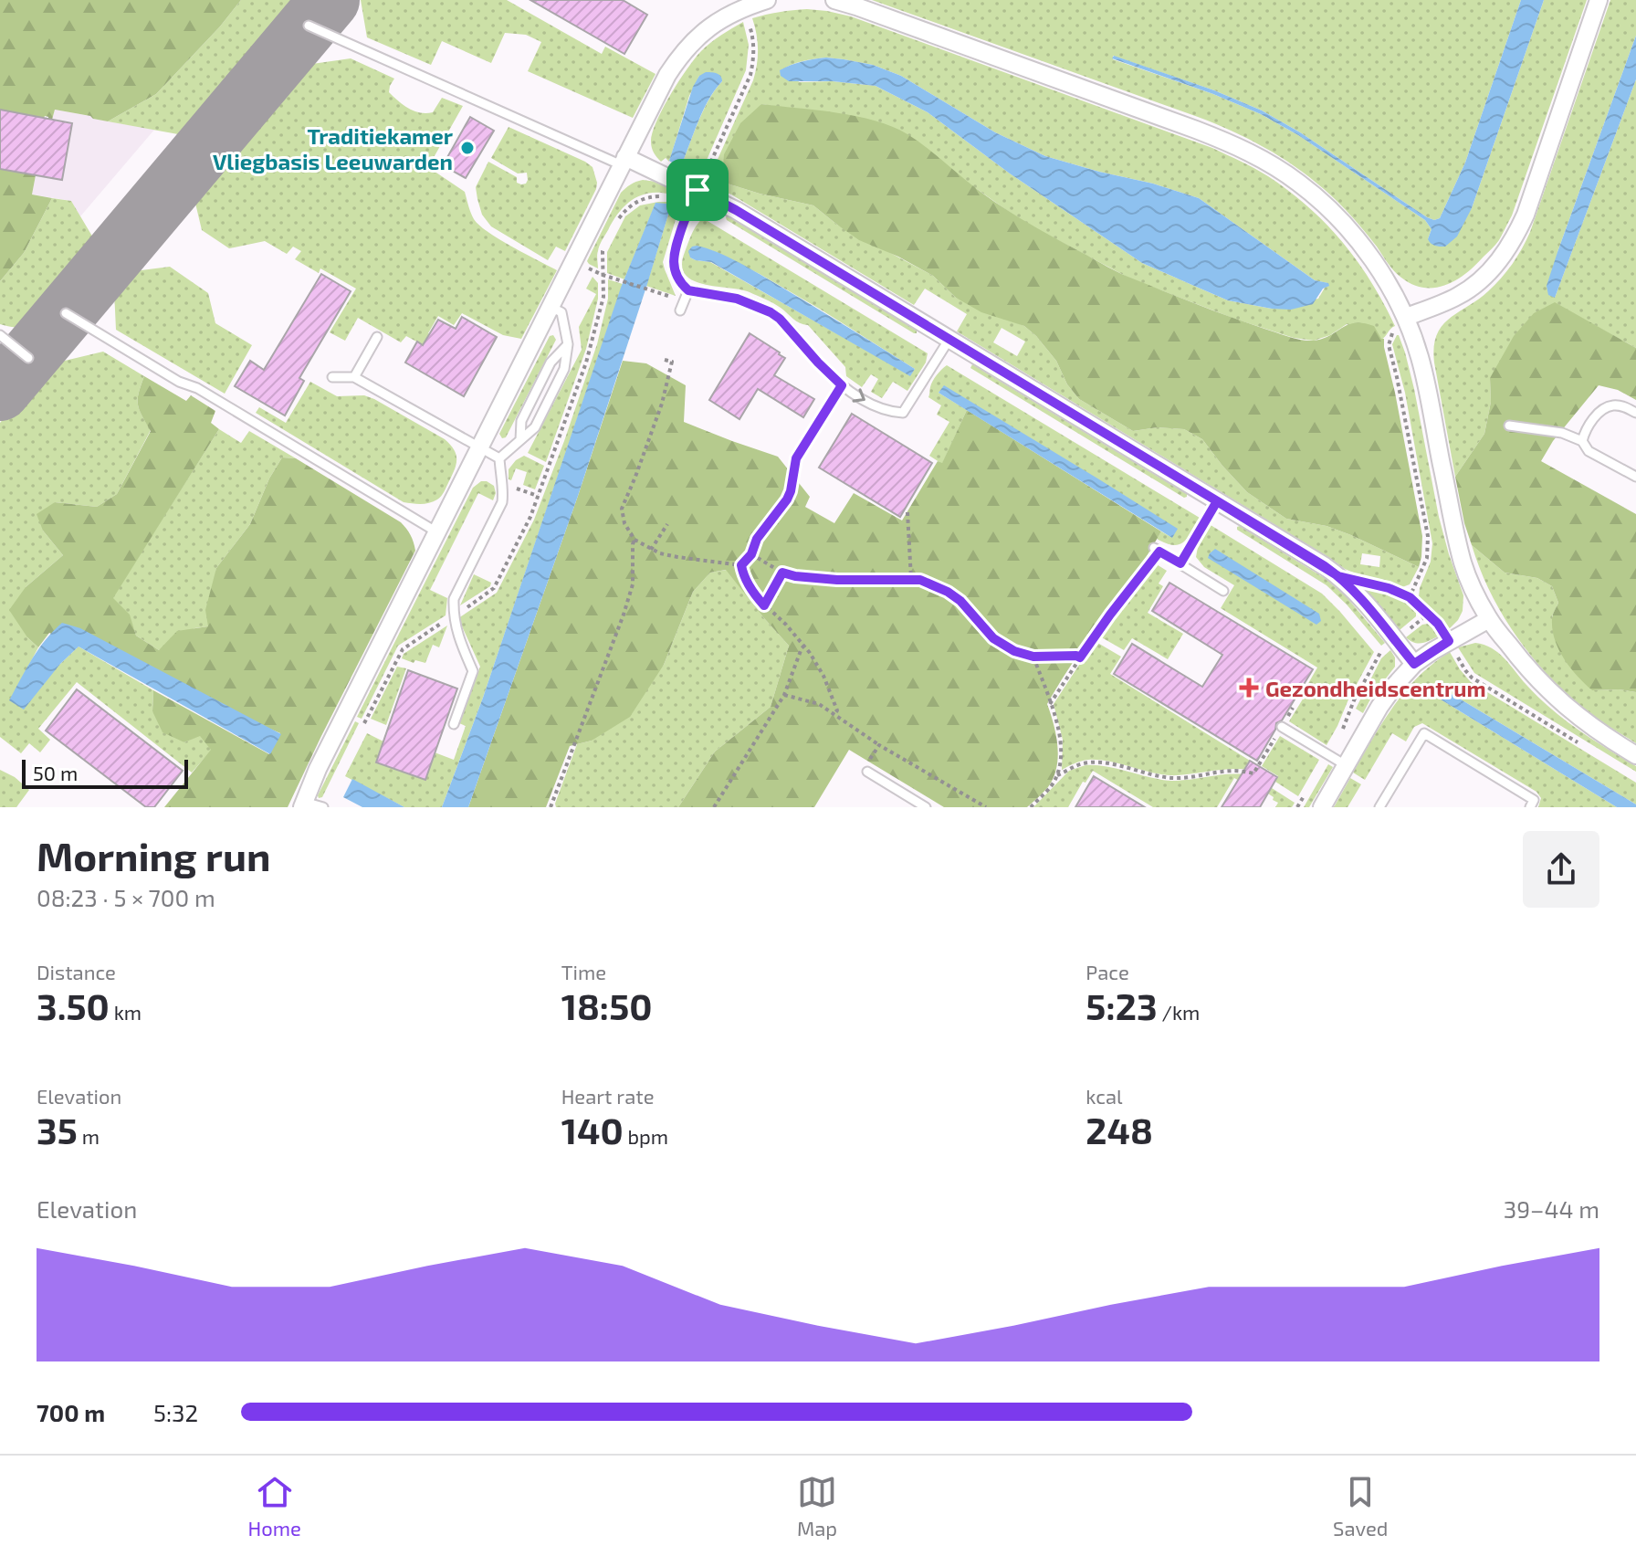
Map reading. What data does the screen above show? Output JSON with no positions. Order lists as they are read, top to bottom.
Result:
{
  "places": {
    "other": ["Traditiekamer Vliegbasis Leeuwarden"],
    "health": ["Gezondheidscentrum"]
  },
  "scale_bar": "50 m",
  "page": {
    "scale": "50 m",
    "heading": ["Morning run", "08:23 · 5 × 700 m"],
    "stats": [
      ["Distance", "3.50 km"],
      ["Time", "18:50"],
      ["Pace", "5:23 /km"],
      ["Elevation", "35 m"],
      ["Heart rate", "140 bpm"],
      ["kcal", "248"]
    ],
    "chart": ["Elevation", "39–44 m"],
    "list": [
      {
        "name": "700 m",
        "note": "5:32"
      }
    ],
    "tabs": ["Home", "Map", "Saved"]
  }
}
